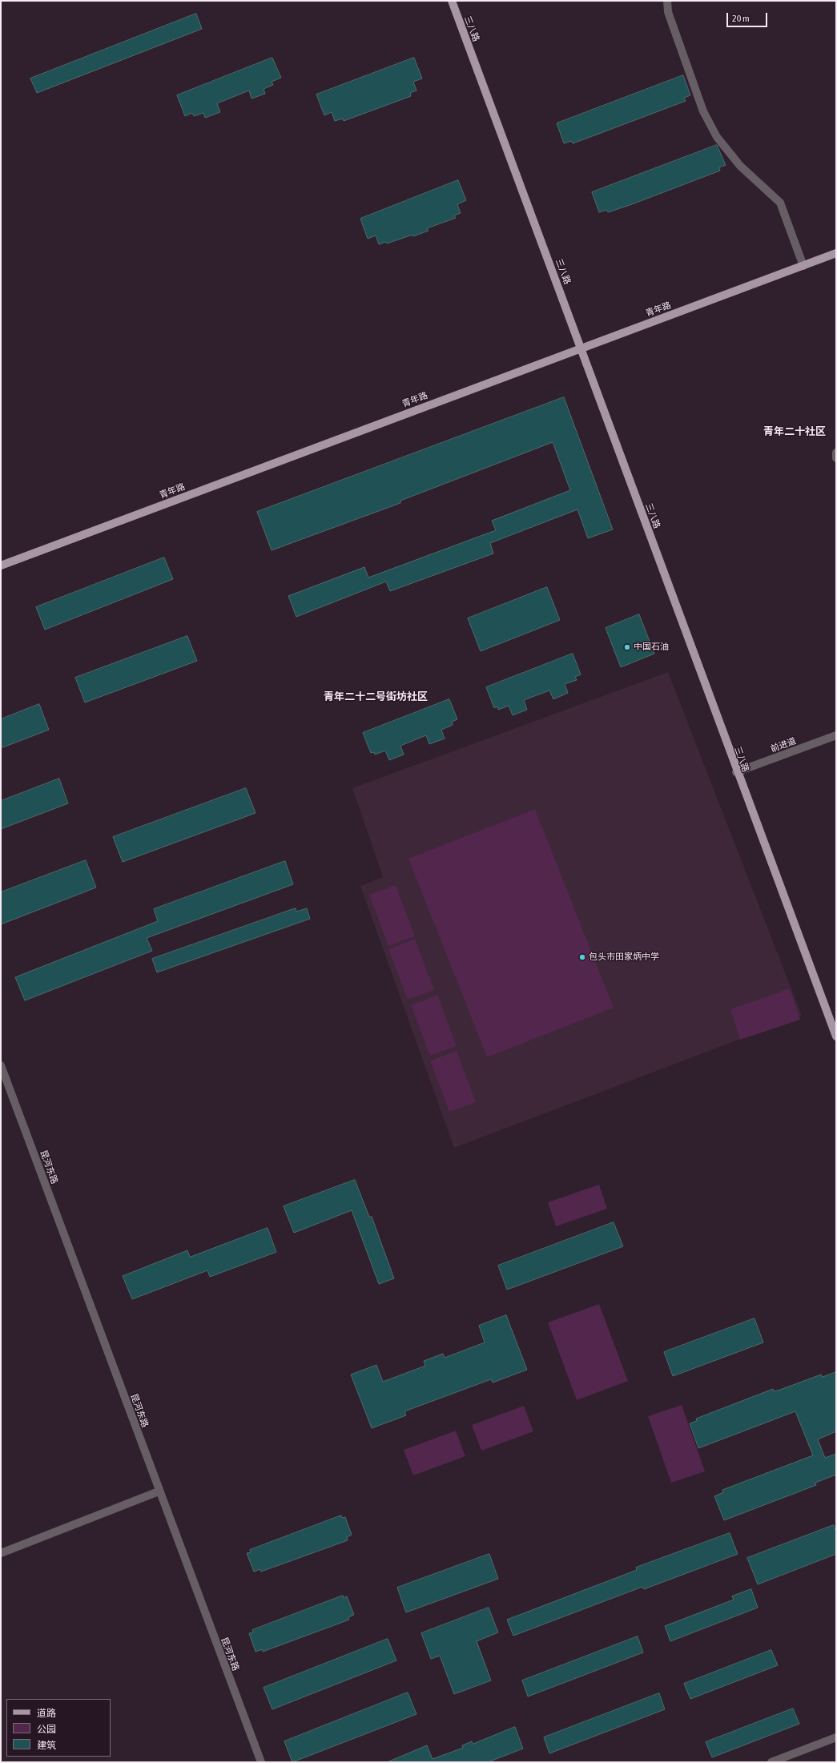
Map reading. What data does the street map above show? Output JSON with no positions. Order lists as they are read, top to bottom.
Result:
{
  "streets": {
    "main road": ["三八路", "青年路"],
    "street": ["前进道", "昆河东路"]
  },
  "crossings": [
    ["三八路", "青年路"],
    ["三八路", "前进道"]
  ],
  "districts": ["青年二十社区", "青年二十二号街坊社区"],
  "places": ["中国石油", "包头市田家炳中学"],
  "legend": ["道路", "公园", "建筑"],
  "scale_bar": "20 m"
}
